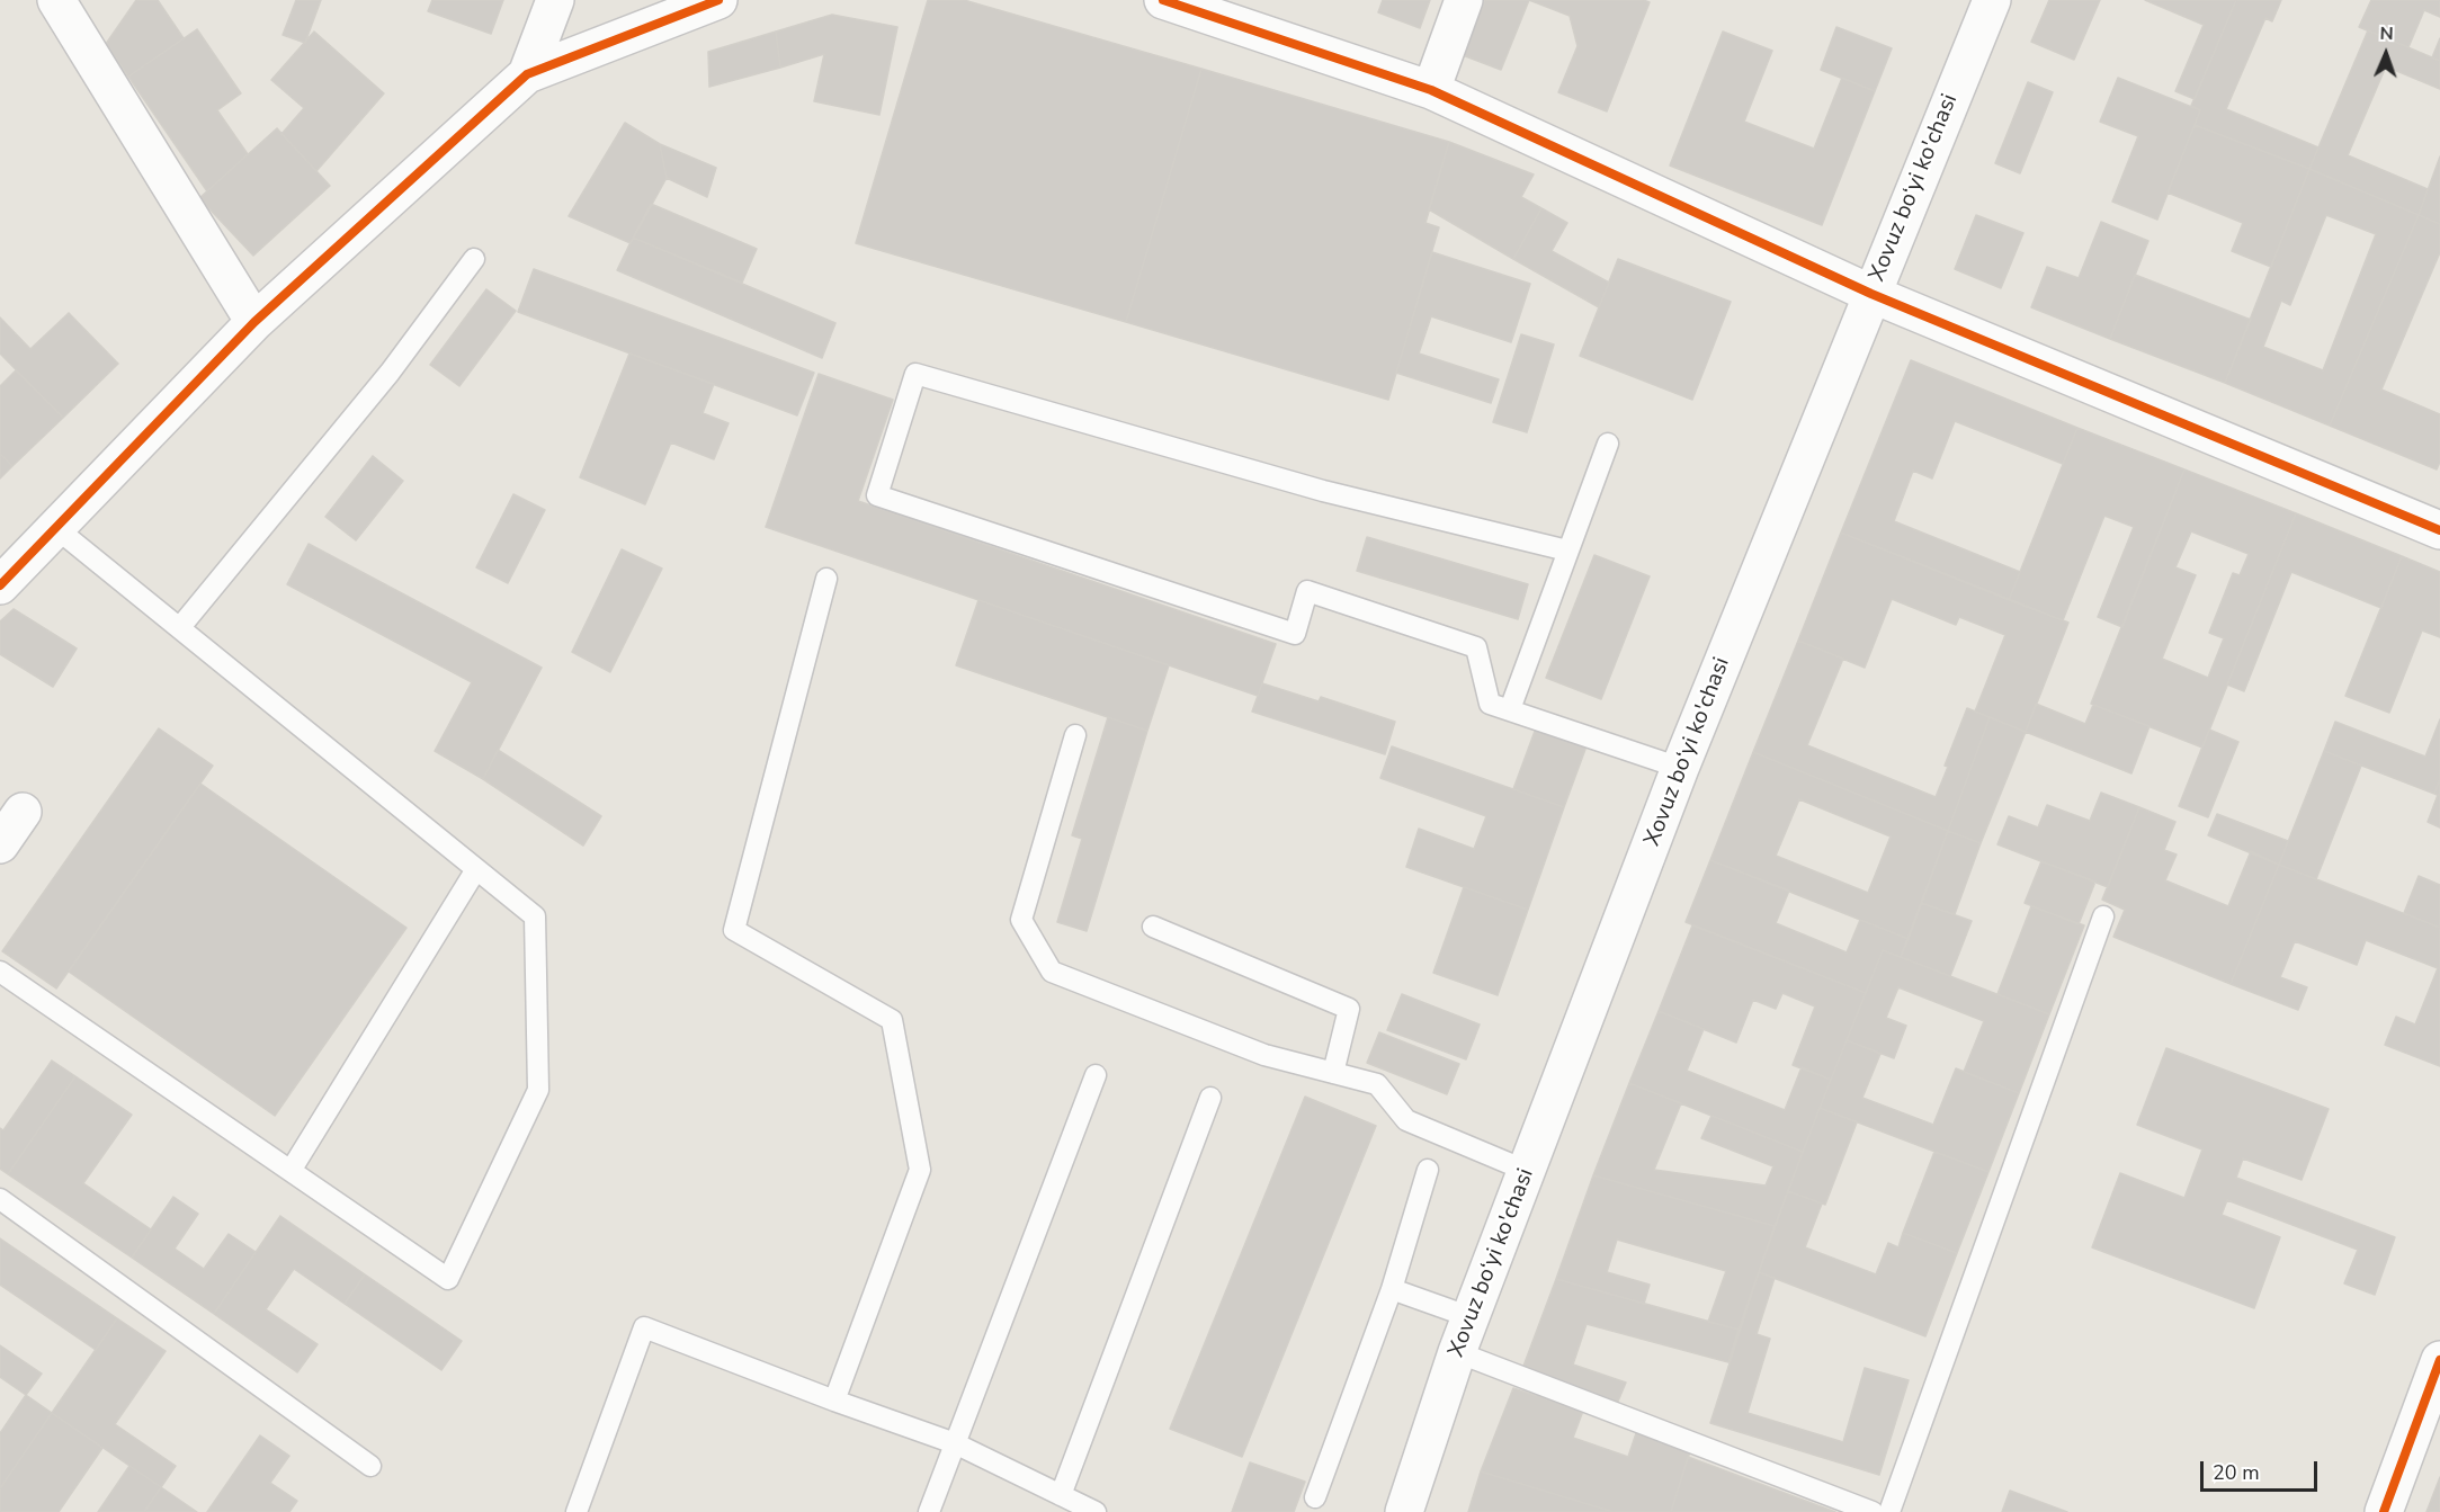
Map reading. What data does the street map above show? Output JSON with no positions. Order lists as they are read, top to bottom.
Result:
{
  "streets": {
    "street": ["Xovuz bo‘yi ko'chasi"]
  },
  "scale_bar": "20 m",
  "north": "top"
}
